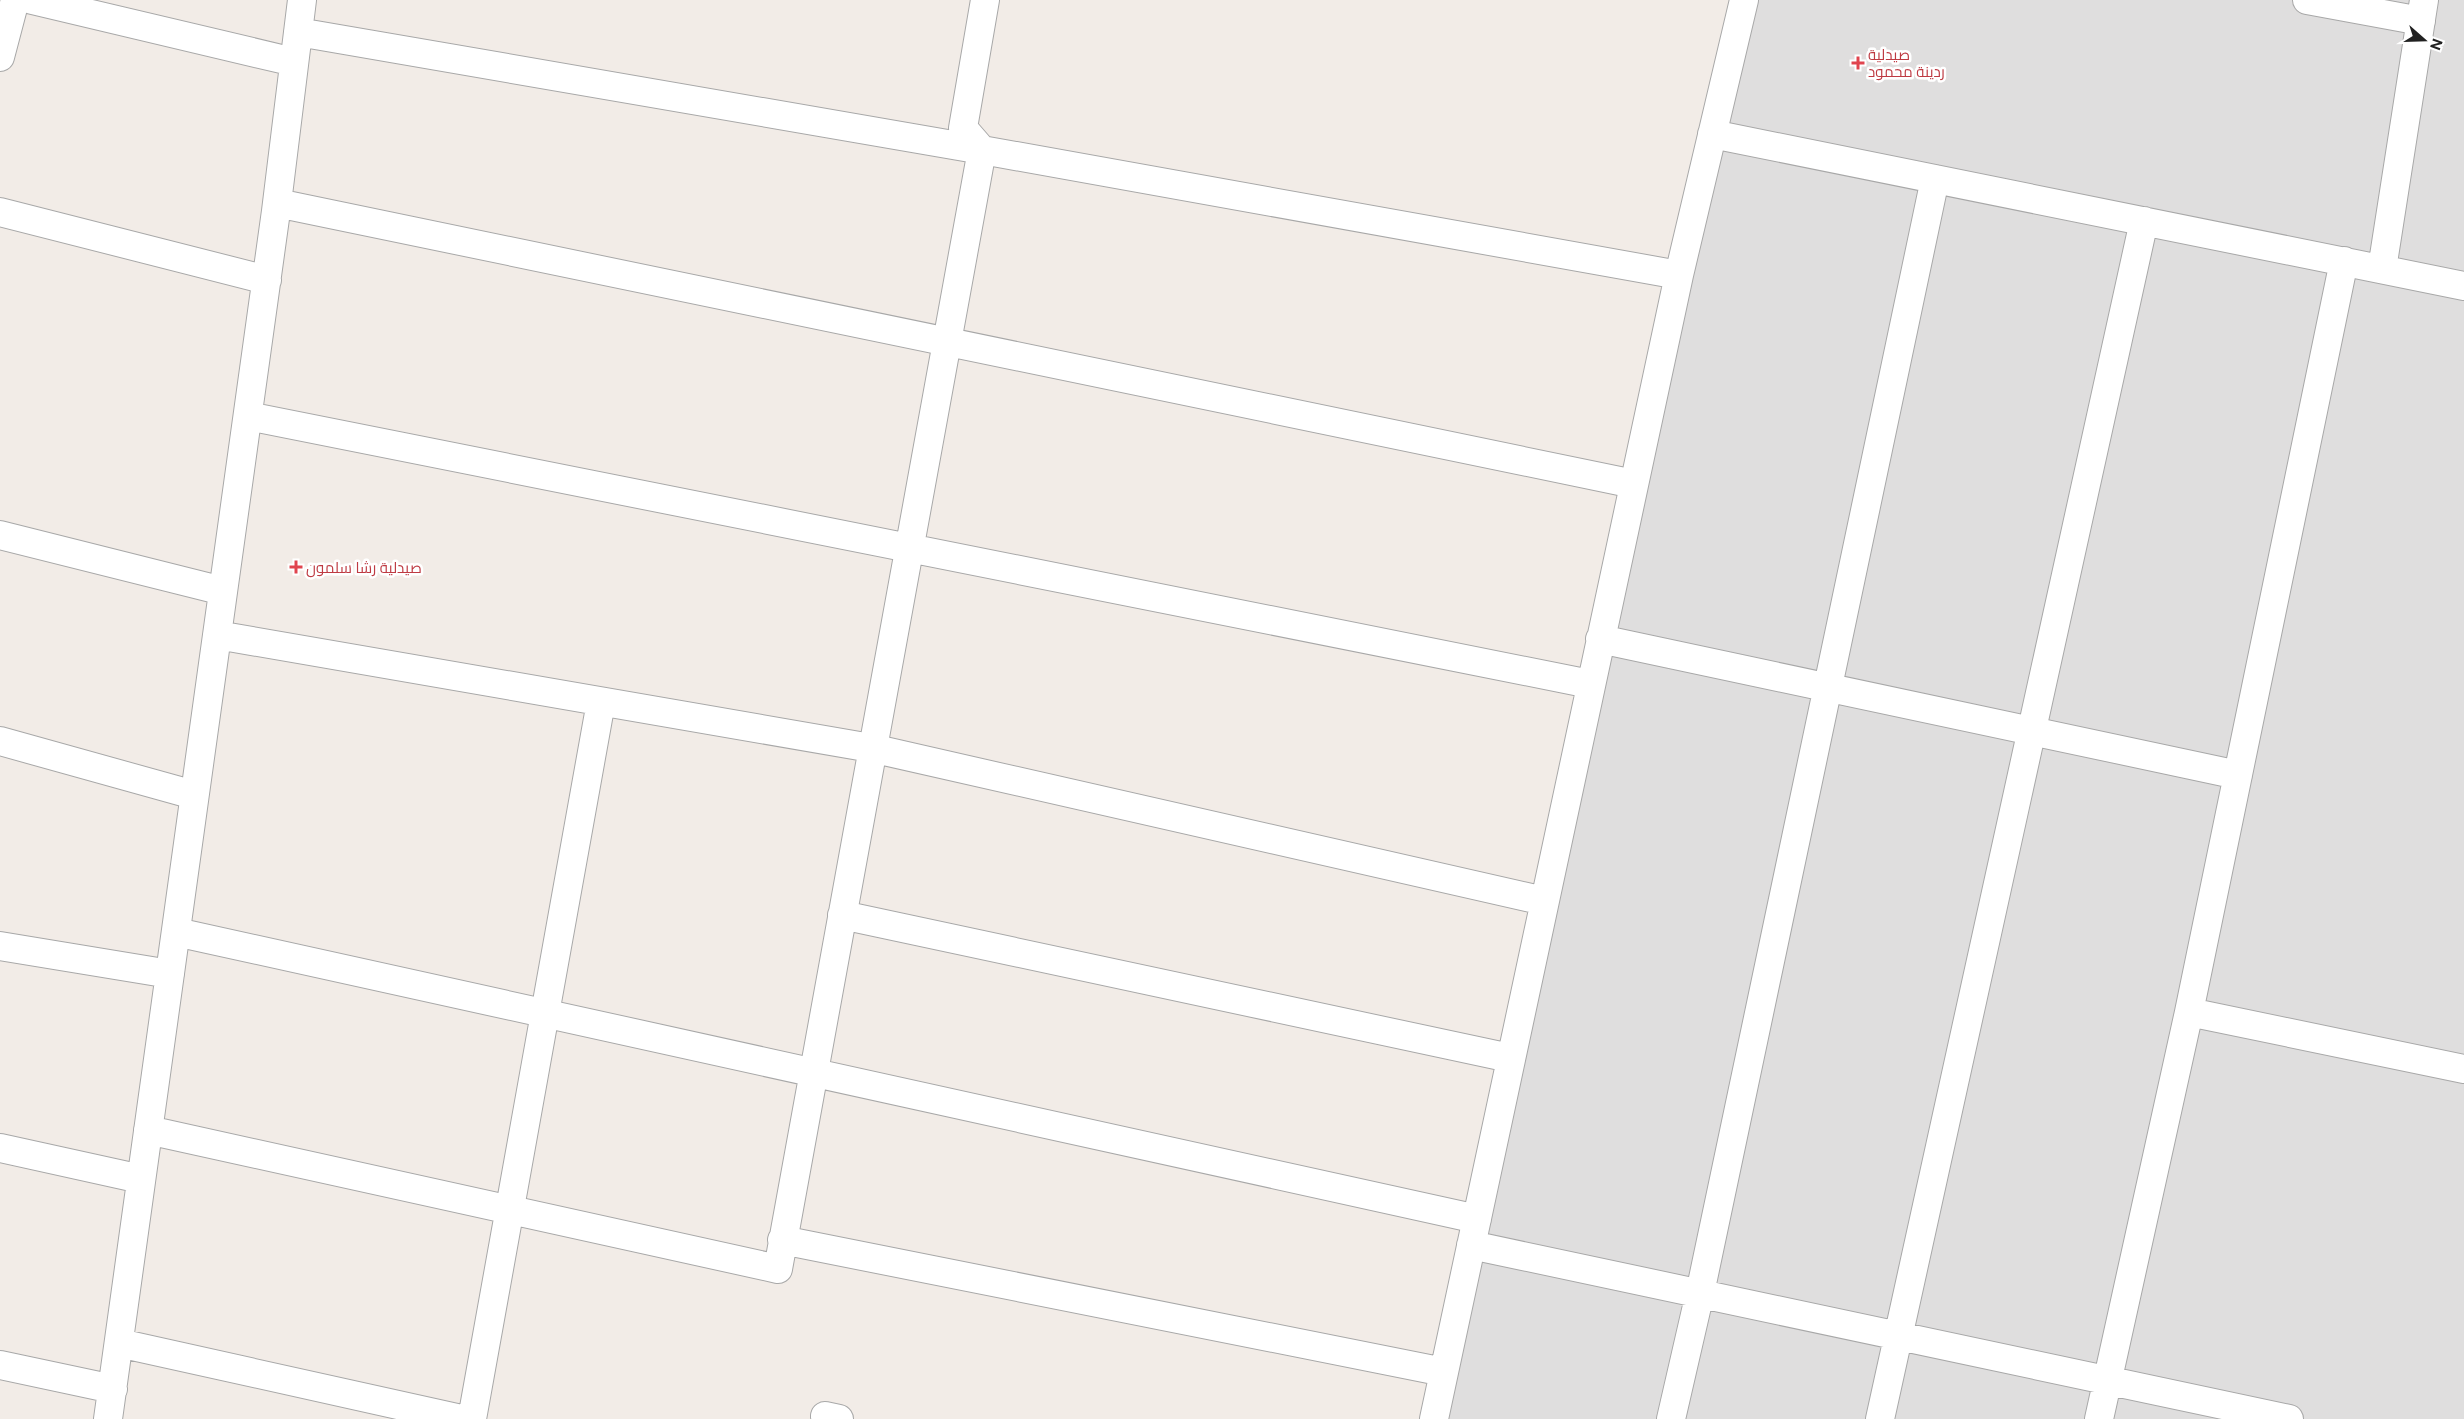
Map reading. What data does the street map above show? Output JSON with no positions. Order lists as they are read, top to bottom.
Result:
{
  "places": {
    "health": ["صيدلية ردينة محمود", "صيدلية رشا سلمون"]
  },
  "north": "right"
}
